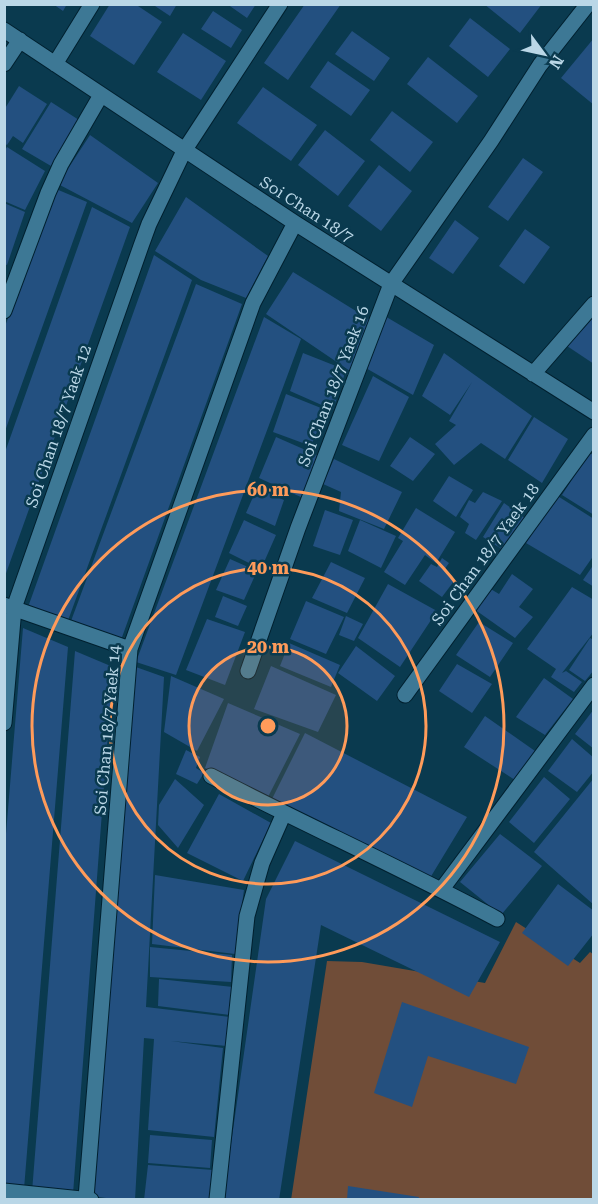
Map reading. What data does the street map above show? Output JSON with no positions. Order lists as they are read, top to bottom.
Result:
{
  "streets": {
    "street": [
      "Soi Chan 18/7",
      "Soi Chan 18/7 Yaek 16",
      "Soi Chan 18/7 Yaek 12",
      "Soi Chan 18/7 Yaek 18",
      "Soi Chan 18/7 Yaek 14"
    ]
  },
  "crossings": [
    ["Soi Chan 18/7", "Soi Chan 18/7 Yaek 16"],
    ["Soi Chan 18/7", "Soi Chan 18/7 Yaek 12"],
    ["Soi Chan 18/7", "Soi Chan 18/7 Yaek 14"]
  ],
  "north": "bottom right",
  "rings": ["60 m", "40 m", "20 m"]
}
